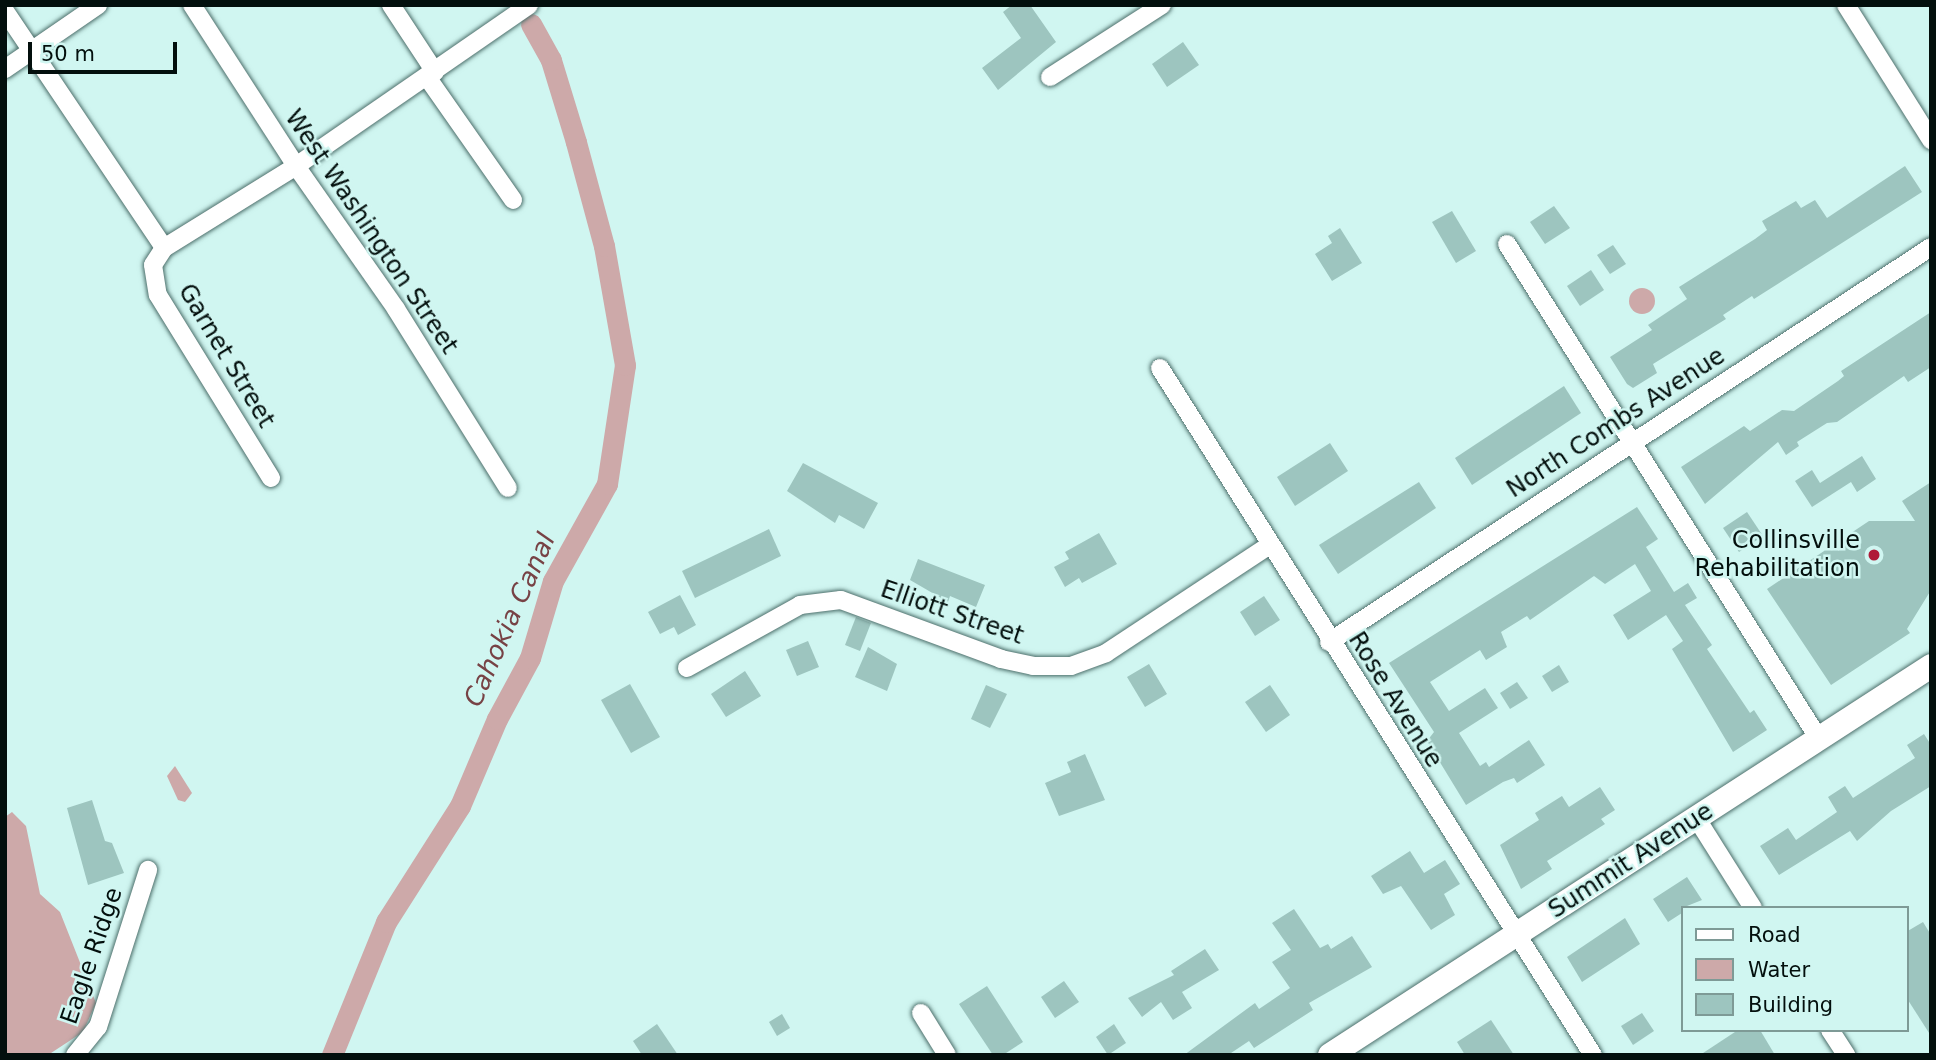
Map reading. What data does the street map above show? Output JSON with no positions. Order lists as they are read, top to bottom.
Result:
{
  "streets": {
    "street": [
      "West Washington Street",
      "Garnet Street",
      "North Combs Avenue",
      "Elliott Street",
      "Rose Avenue",
      "Summit Avenue",
      "Eagle Ridge"
    ]
  },
  "crossings": [
    ["North Combs Avenue", "Rose Avenue"],
    ["Elliott Street", "Rose Avenue"],
    ["Rose Avenue", "Summit Avenue"]
  ],
  "water": ["Cahokia Canal"],
  "places": ["Collinsville Rehabilitation"],
  "legend": ["Road", "Water", "Building"],
  "scale_bar": "50 m"
}
